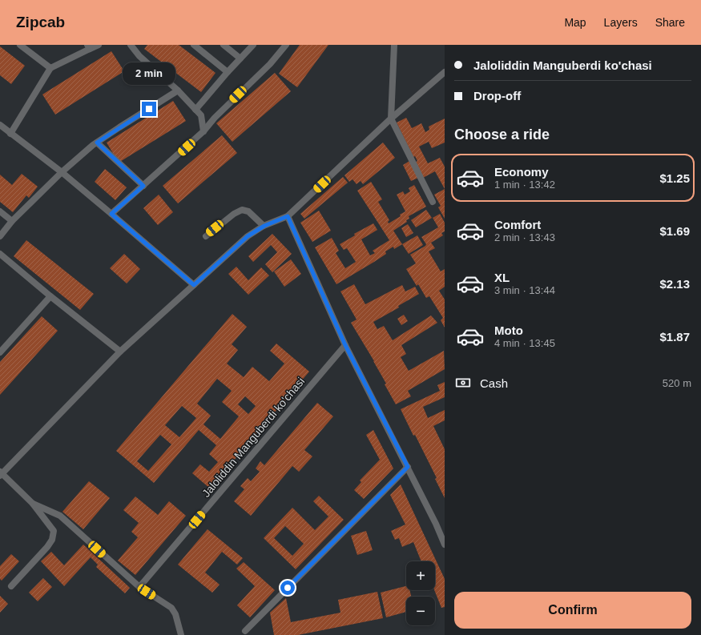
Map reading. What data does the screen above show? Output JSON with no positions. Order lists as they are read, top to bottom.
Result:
{
  "streets": {
    "street": ["Jaloliddin Manguberdi ko'chasi"]
  },
  "page": {
    "header": "Zipcab",
    "nav": ["Map", "Layers", "Share"],
    "banner": ["Jaloliddin Manguberdi ko'chasi", "Drop-off"],
    "bubble": "2 min",
    "heading": "Choose a ride",
    "list": [
      {
        "name": "Economy",
        "note": "1 min · 13:42",
        "value": "$1.25"
      },
      {
        "name": "Comfort",
        "note": "2 min · 13:43",
        "value": "$1.69"
      },
      {
        "name": "XL",
        "note": "3 min · 13:44",
        "value": "$2.13"
      },
      {
        "name": "Moto",
        "note": "4 min · 13:45",
        "value": "$1.87"
      }
    ],
    "pay": ["Cash", "520 m"],
    "map_buttons": ["+", "−"],
    "buttons": "Confirm"
  }
}
